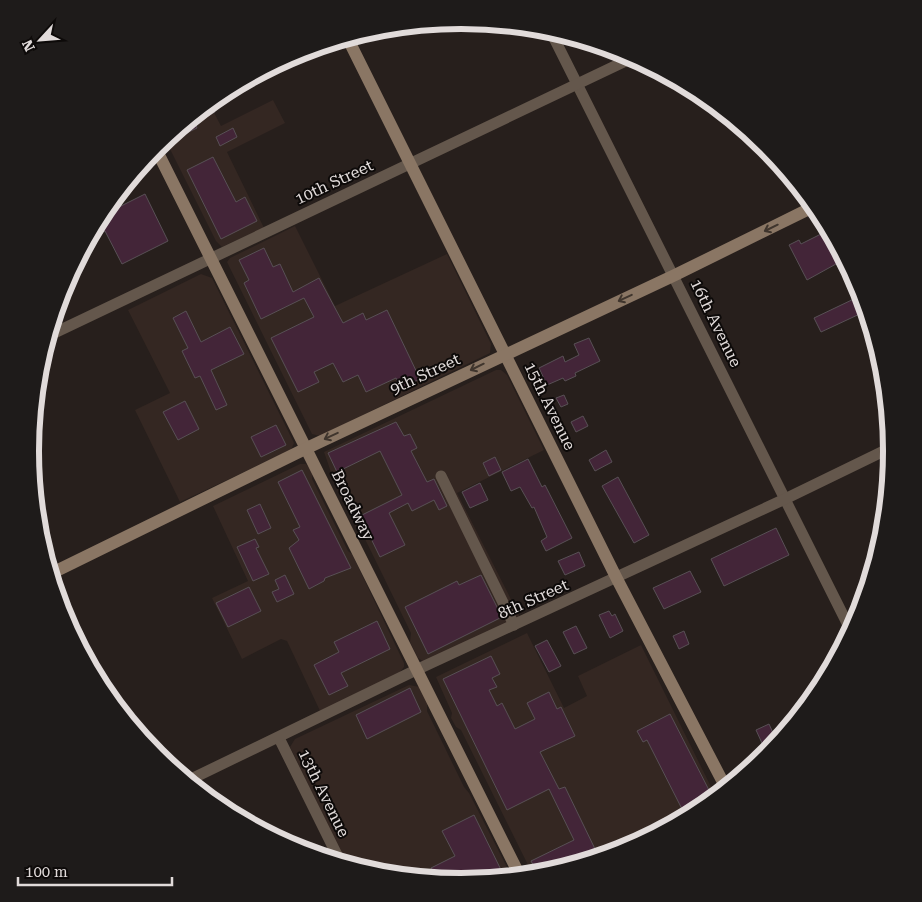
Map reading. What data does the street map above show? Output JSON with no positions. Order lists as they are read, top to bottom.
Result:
{
  "streets": {
    "street": [
      "10th Street",
      "16th Avenue",
      "9th Street",
      "15th Avenue",
      "Broadway",
      "8th Street",
      "13th Avenue"
    ]
  },
  "crossings": [
    ["10th Street", "16th Avenue"],
    ["10th Street", "15th Avenue"],
    ["10th Street", "Broadway"],
    ["16th Avenue", "9th Street"],
    ["16th Avenue", "8th Street"],
    ["9th Street", "15th Avenue"],
    ["9th Street", "Broadway"],
    ["15th Avenue", "8th Street"],
    ["Broadway", "8th Street"],
    ["8th Street", "13th Avenue"]
  ],
  "one_way": ["9th Street"],
  "scale_bar": "100 m",
  "north": "bottom left"
}
